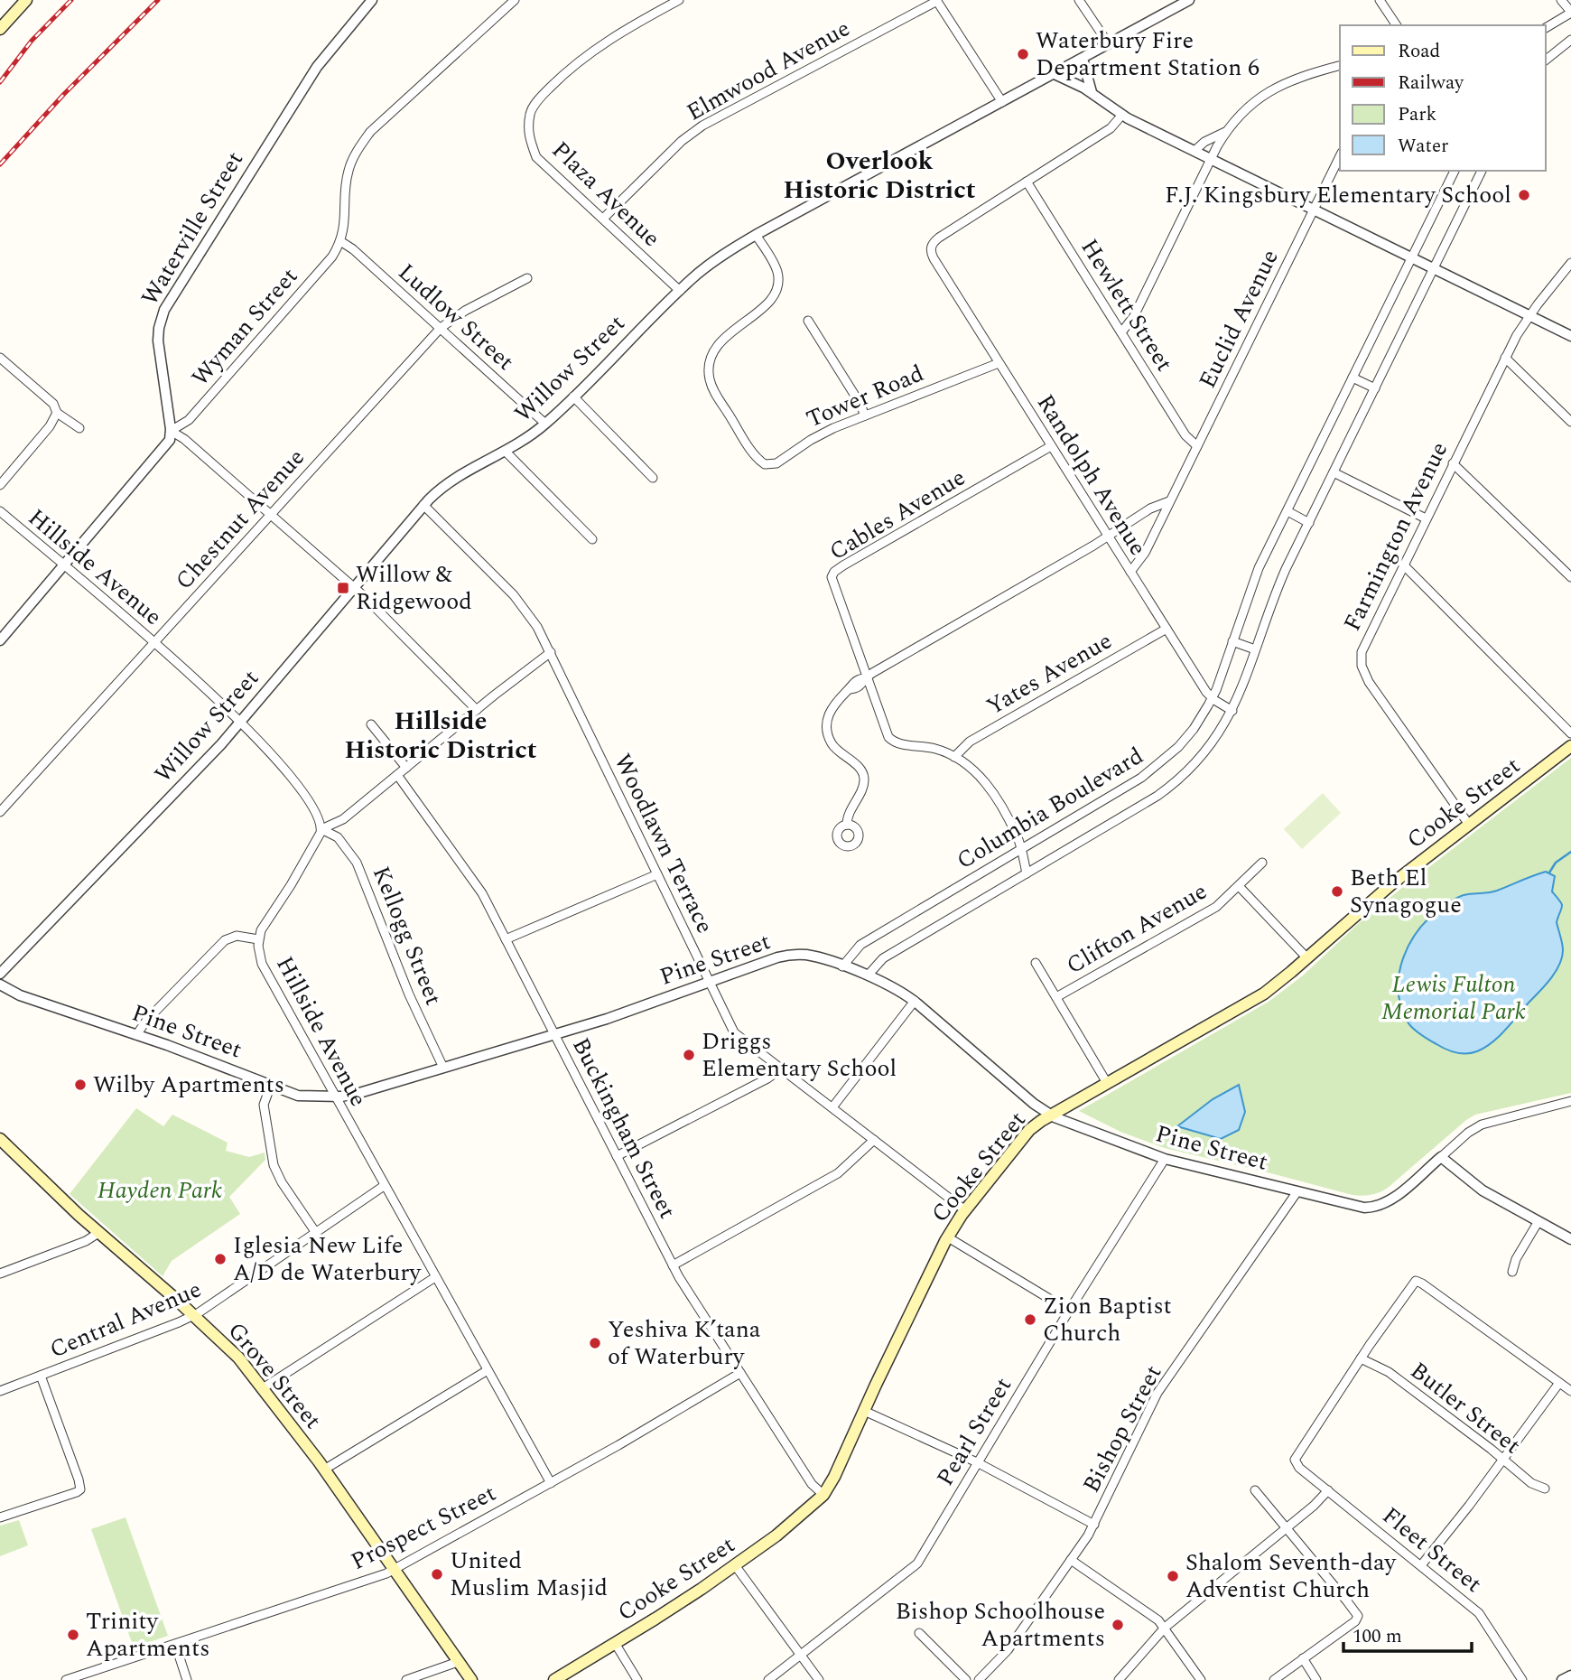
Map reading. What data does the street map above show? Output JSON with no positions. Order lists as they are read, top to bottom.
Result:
{
  "streets": {
    "main road": ["Cooke Street", "Grove Street"],
    "street": [
      "Elmwood Avenue",
      "Plaza Avenue",
      "Waterville Street",
      "Hewlett Street",
      "Ludlow Street",
      "Euclid Avenue",
      "Wyman Street",
      "Willow Street",
      "Tower Road",
      "Randolph Avenue",
      "Cables Avenue",
      "Chestnut Avenue",
      "Farmington Avenue",
      "Hillside Avenue",
      "Yates Avenue",
      "Columbia Boulevard",
      "Woodlawn Terrace",
      "Clifton Avenue",
      "Kellogg Street",
      "Pine Street",
      "Buckingham Street",
      "Central Avenue",
      "Butler Street",
      "Bishop Street",
      "Pearl Street",
      "Prospect Street",
      "Fleet Street"
    ]
  },
  "crossings": [
    ["Elmwood Avenue", "Plaza Avenue"],
    ["Plaza Avenue", "Willow Street"],
    ["Waterville Street", "Wyman Street"],
    ["Hewlett Street", "Euclid Avenue"],
    ["Hewlett Street", "Randolph Avenue"],
    ["Ludlow Street", "Wyman Street"],
    ["Ludlow Street", "Willow Street"],
    ["Ludlow Street", "Chestnut Avenue"],
    ["Euclid Avenue", "Randolph Avenue"],
    ["Willow Street", "Tower Road"],
    ["Willow Street", "Hillside Avenue"],
    ["Willow Street", "Woodlawn Terrace"],
    ["Tower Road", "Randolph Avenue"],
    ["Randolph Avenue", "Cables Avenue"],
    ["Randolph Avenue", "Yates Avenue"],
    ["Randolph Avenue", "Columbia Boulevard"],
    ["Cables Avenue", "Yates Avenue"],
    ["Cables Avenue", "Columbia Boulevard"],
    ["Chestnut Avenue", "Hillside Avenue"],
    ["Farmington Avenue", "Cooke Street"],
    ["Hillside Avenue", "Kellogg Street"],
    ["Hillside Avenue", "Pine Street"],
    ["Hillside Avenue", "Central Avenue"],
    ["Hillside Avenue", "Prospect Street"],
    ["Cooke Street", "Woodlawn Terrace"],
    ["Cooke Street", "Pine Street"],
    ["Cooke Street", "Buckingham Street"],
    ["Columbia Boulevard", "Pine Street"],
    ["Woodlawn Terrace", "Pine Street"],
    ["Kellogg Street", "Pine Street"],
    ["Pine Street", "Buckingham Street"],
    ["Pine Street", "Bishop Street"],
    ["Pine Street", "Pearl Street"],
    ["Buckingham Street", "Prospect Street"],
    ["Central Avenue", "Grove Street"],
    ["Grove Street", "Prospect Street"],
    ["Butler Street", "Fleet Street"]
  ],
  "districts": ["Overlook Historic District", "Hillside Historic District"],
  "parks": ["Lewis Fulton Memorial Park", "Hayden Park"],
  "places": {
    "other": [
      "Waterbury Fire Department Station 6",
      "F.J. Kingsbury Elementary School",
      "Beth El Synagogue",
      "Driggs Elementary School",
      "Wilby Apartments",
      "Iglesia New Life A/D de Waterbury",
      "Zion Baptist Church",
      "Yeshiva K’tana of Waterbury",
      "United Muslim Masjid",
      "Shalom Seventh-day Adventist Church",
      "Bishop Schoolhouse Apartments",
      "Trinity Apartments"
    ],
    "transit": ["Willow & Ridgewood"]
  },
  "legend": [
    "Road",
    "Railway",
    "Park",
    "Water"
  ],
  "scale_bar": "100 m"
}
